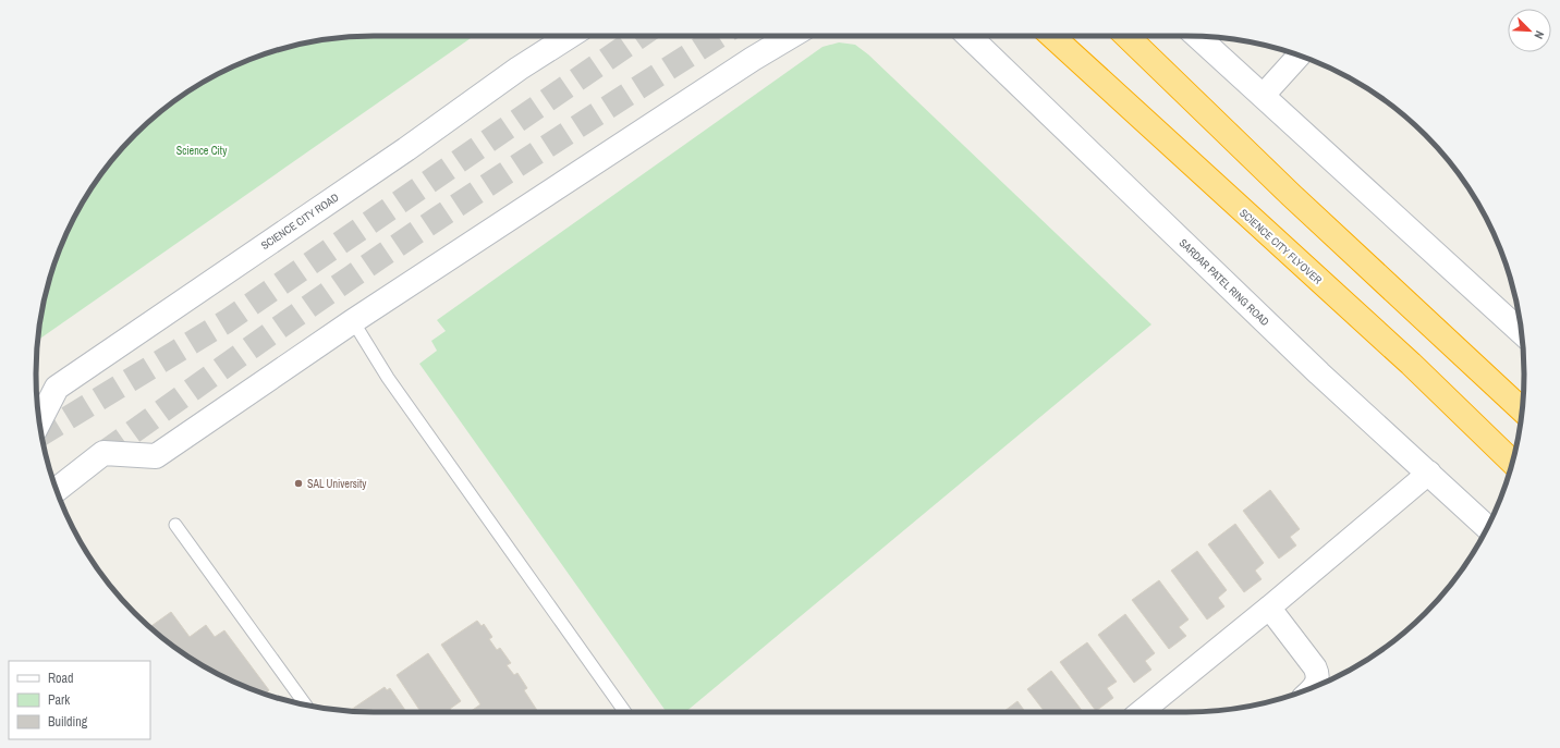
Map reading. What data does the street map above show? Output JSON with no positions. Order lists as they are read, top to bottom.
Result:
{
  "streets": {
    "highway": ["SCIENCE CITY FLYOVER"],
    "street": ["SCIENCE CITY ROAD", "SARDAR PATEL RING ROAD"]
  },
  "parks": ["Science City"],
  "places": ["SAL University"],
  "legend": ["Road", "Park", "Building"],
  "north": "bottom right"
}
